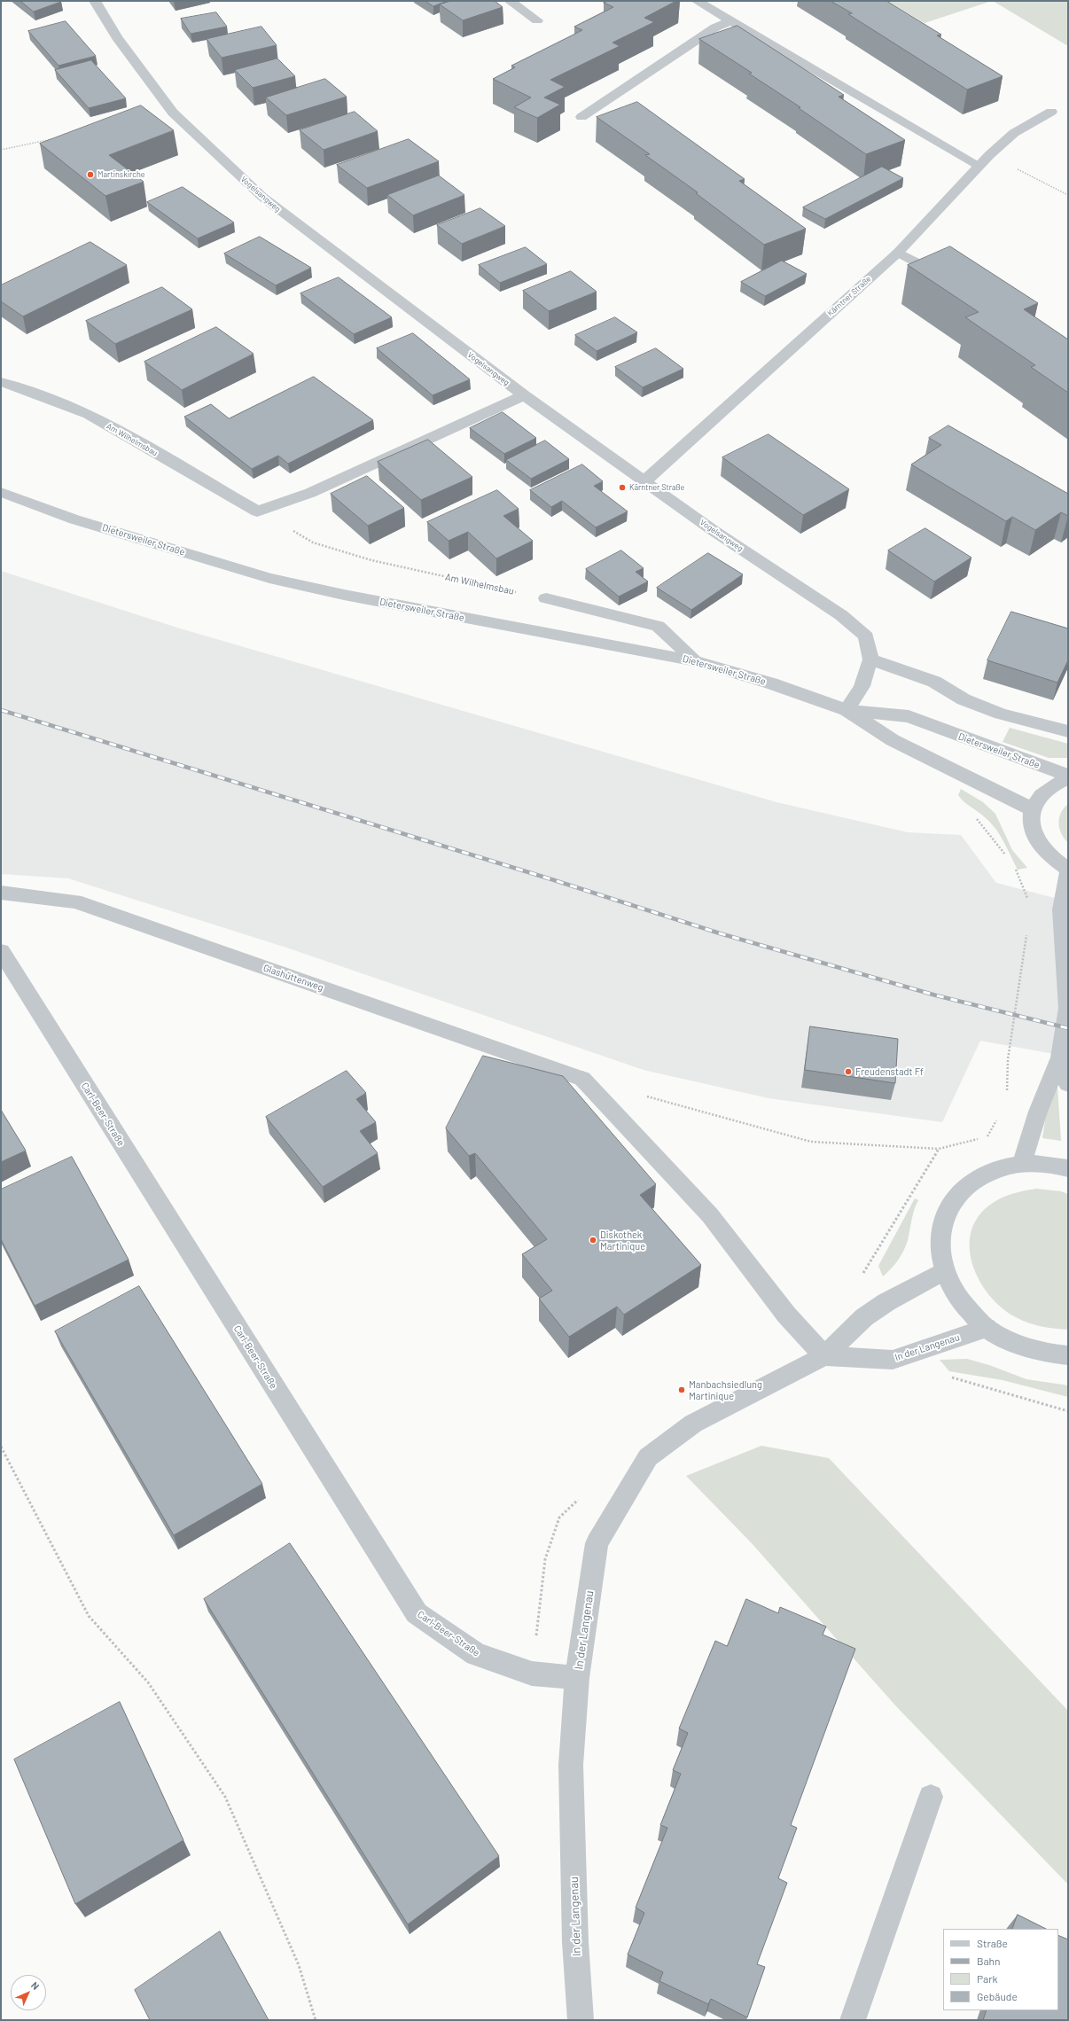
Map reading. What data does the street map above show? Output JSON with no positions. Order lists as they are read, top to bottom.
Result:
{
  "streets": {
    "street": [
      "Vogelsangweg",
      "Kärntner Straße",
      "Am Wilhelmsbau",
      "Dietersweiler Straße",
      "Glashüttenweg",
      "Carl-Beer-Straße",
      "In der Langenau"
    ]
  },
  "crossings": [
    ["Vogelsangweg", "Kärntner Straße"],
    ["Vogelsangweg", "Dietersweiler Straße"],
    ["Glashüttenweg", "In der Langenau"],
    ["Carl-Beer-Straße", "In der Langenau"]
  ],
  "places": [
    "Martinskirche",
    "Kärntner Straße",
    "Freudenstadt Ff",
    "Diskothek Martinique",
    "Manbachsiedlung Martinique"
  ],
  "legend": [
    "Straße",
    "Bahn",
    "Park",
    "Gebäude"
  ],
  "north": "top right"
}
